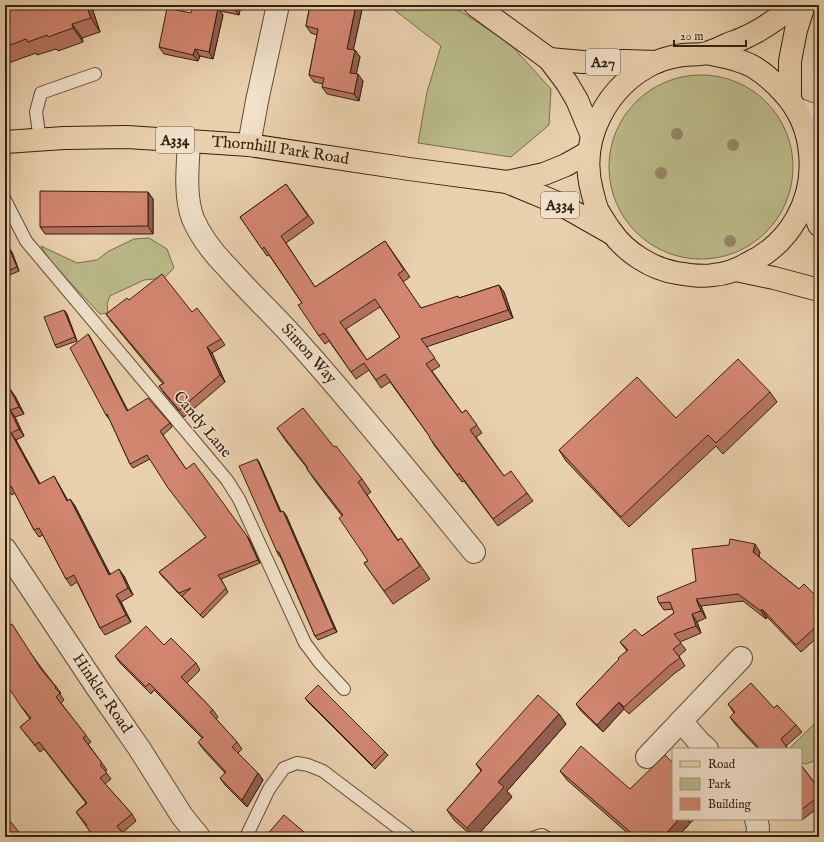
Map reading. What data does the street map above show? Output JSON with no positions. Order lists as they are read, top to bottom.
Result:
{
  "streets": {
    "main road": ["A27", "A334", "Thornhill Park Road"],
    "street": ["Simon Way", "Hinkler Road"],
    "lane": ["Candy Lane"]
  },
  "crossings": [
    ["A27", "Thornhill Park Road"],
    ["Thornhill Park Road", "Simon Way"]
  ],
  "legend": ["Road", "Park", "Building"],
  "scale_bar": "20 m"
}
